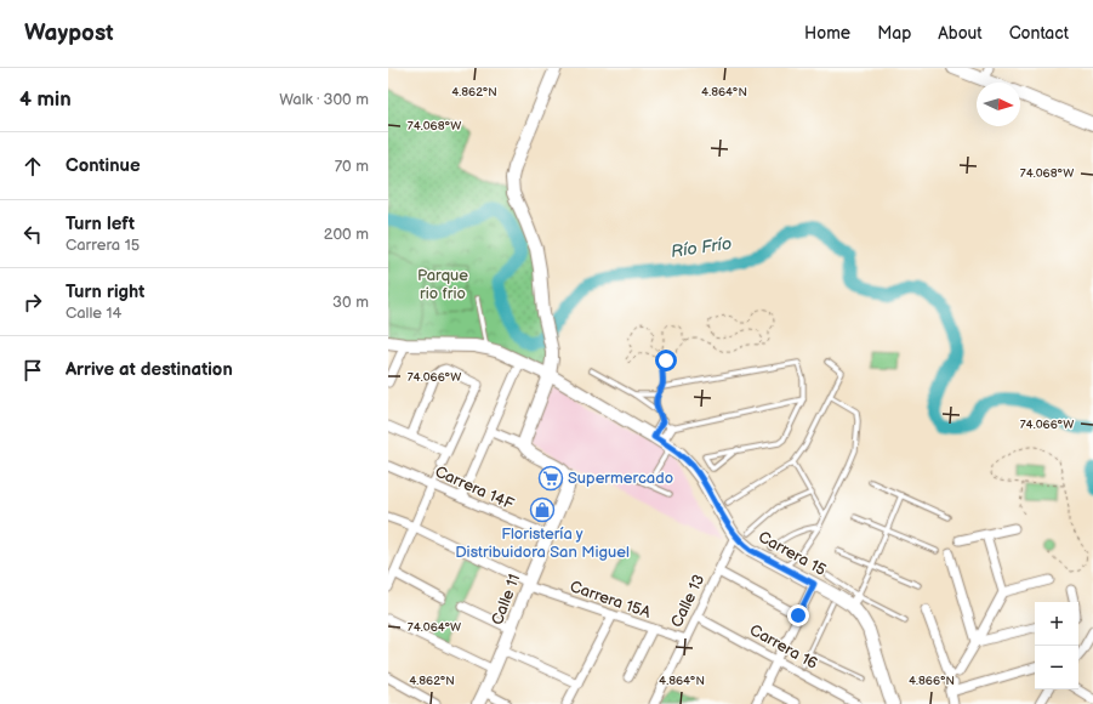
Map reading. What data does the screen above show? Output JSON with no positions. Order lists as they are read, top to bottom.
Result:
{
  "streets": {
    "street": [
      "Carrera 14F",
      "Carrera 15",
      "Calle 11",
      "Carrera 15A",
      "Calle 13",
      "Carrera 16"
    ]
  },
  "crossings": [
    ["Carrera 14F", "Calle 11"],
    ["Carrera 15", "Calle 13"],
    ["Calle 11", "Carrera 15A"],
    ["Carrera 15A", "Calle 13"],
    ["Calle 13", "Carrera 16"]
  ],
  "water": ["Río Frío"],
  "parks": ["Parque rio frio"],
  "places": {
    "supermarket": ["Supermercado"],
    "shop": ["Floristería y Distribuidora San Miguel"]
  },
  "north": "right",
  "page": {
    "header": "Waypost",
    "nav": [
      "Home",
      "Map",
      "About",
      "Contact"
    ],
    "heading": ["4 min", "Walk · 300 m"],
    "list": [
      ["Continue", "70 m"],
      ["Turn left", "Carrera 15", "200 m"],
      ["Turn right", "Calle 14", "30 m"],
      "Arrive at destination"
    ],
    "map_buttons": ["+", "−"]
  },
  "coordinates": [
    "4.862°N",
    "4.864°N",
    "74.068°W",
    "74.066°W",
    "74.064°W",
    "4.866°N"
  ]
}
